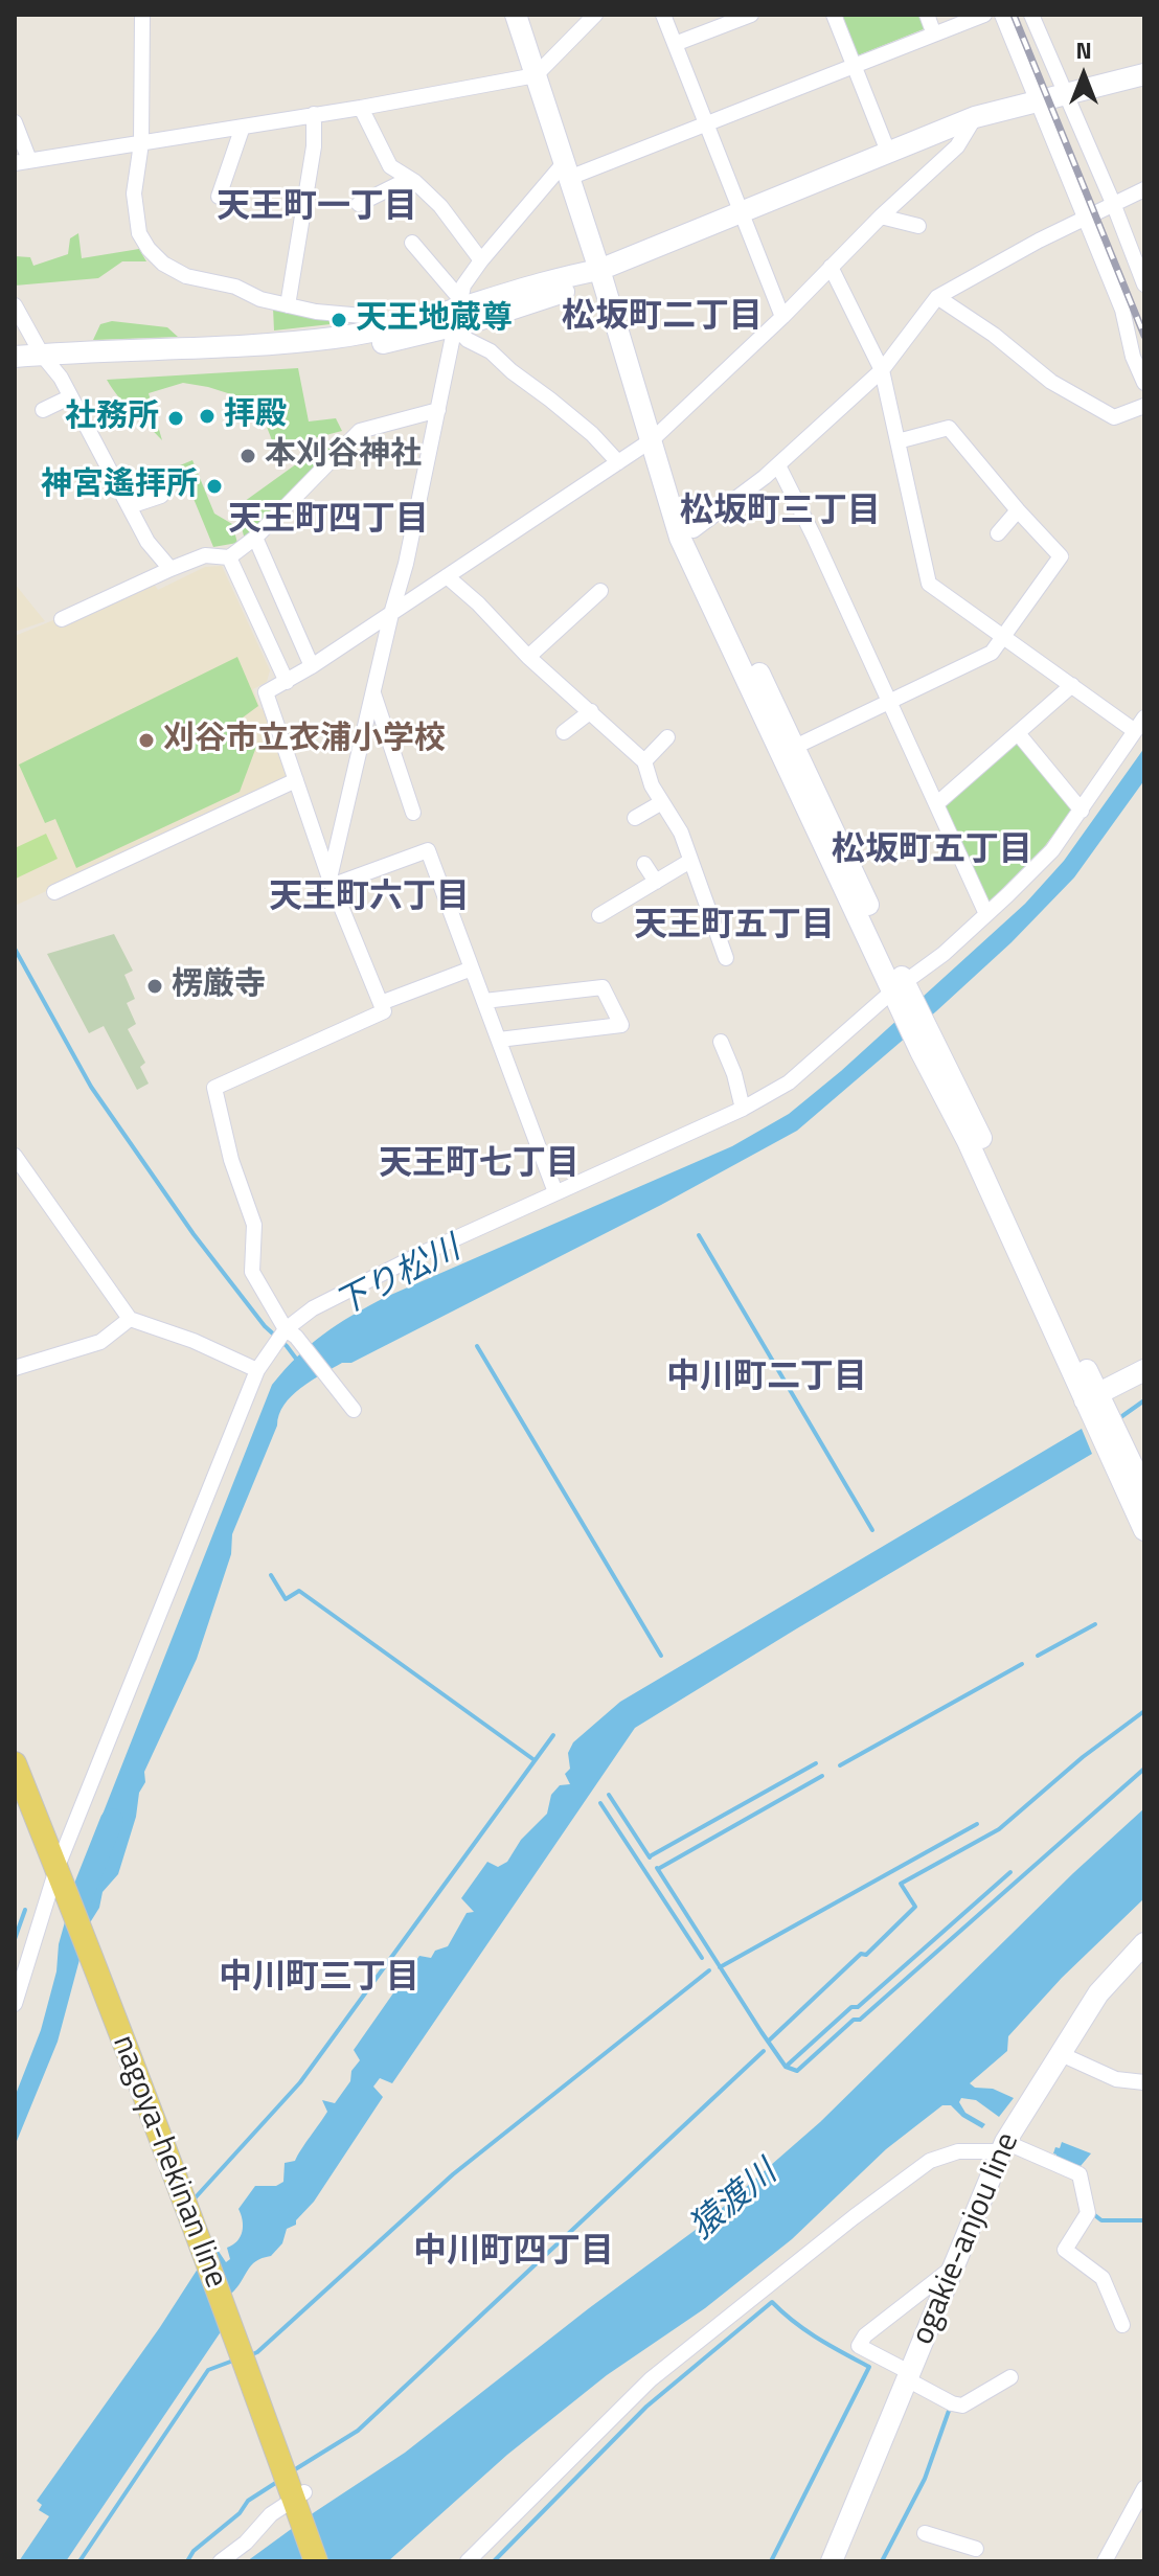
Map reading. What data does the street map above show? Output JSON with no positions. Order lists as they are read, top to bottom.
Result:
{
  "streets": {
    "main road": ["nagoya-hekinan line"],
    "street": ["ogakie-anjou line"]
  },
  "districts": [
    "天王町一丁目",
    "松坂町二丁目",
    "松坂町三丁目",
    "天王町四丁目",
    "松坂町五丁目",
    "天王町六丁目",
    "天王町五丁目",
    "天王町七丁目",
    "中川町二丁目",
    "中川町三丁目",
    "中川町四丁目"
  ],
  "water": ["下り松川", "猿渡川"],
  "places": [
    "天王地蔵尊",
    "拝殿",
    "社務所",
    "本刈谷神社",
    "神宮遙拝所",
    "刈谷市立衣浦小学校",
    "楞厳寺"
  ],
  "north": "top"
}
